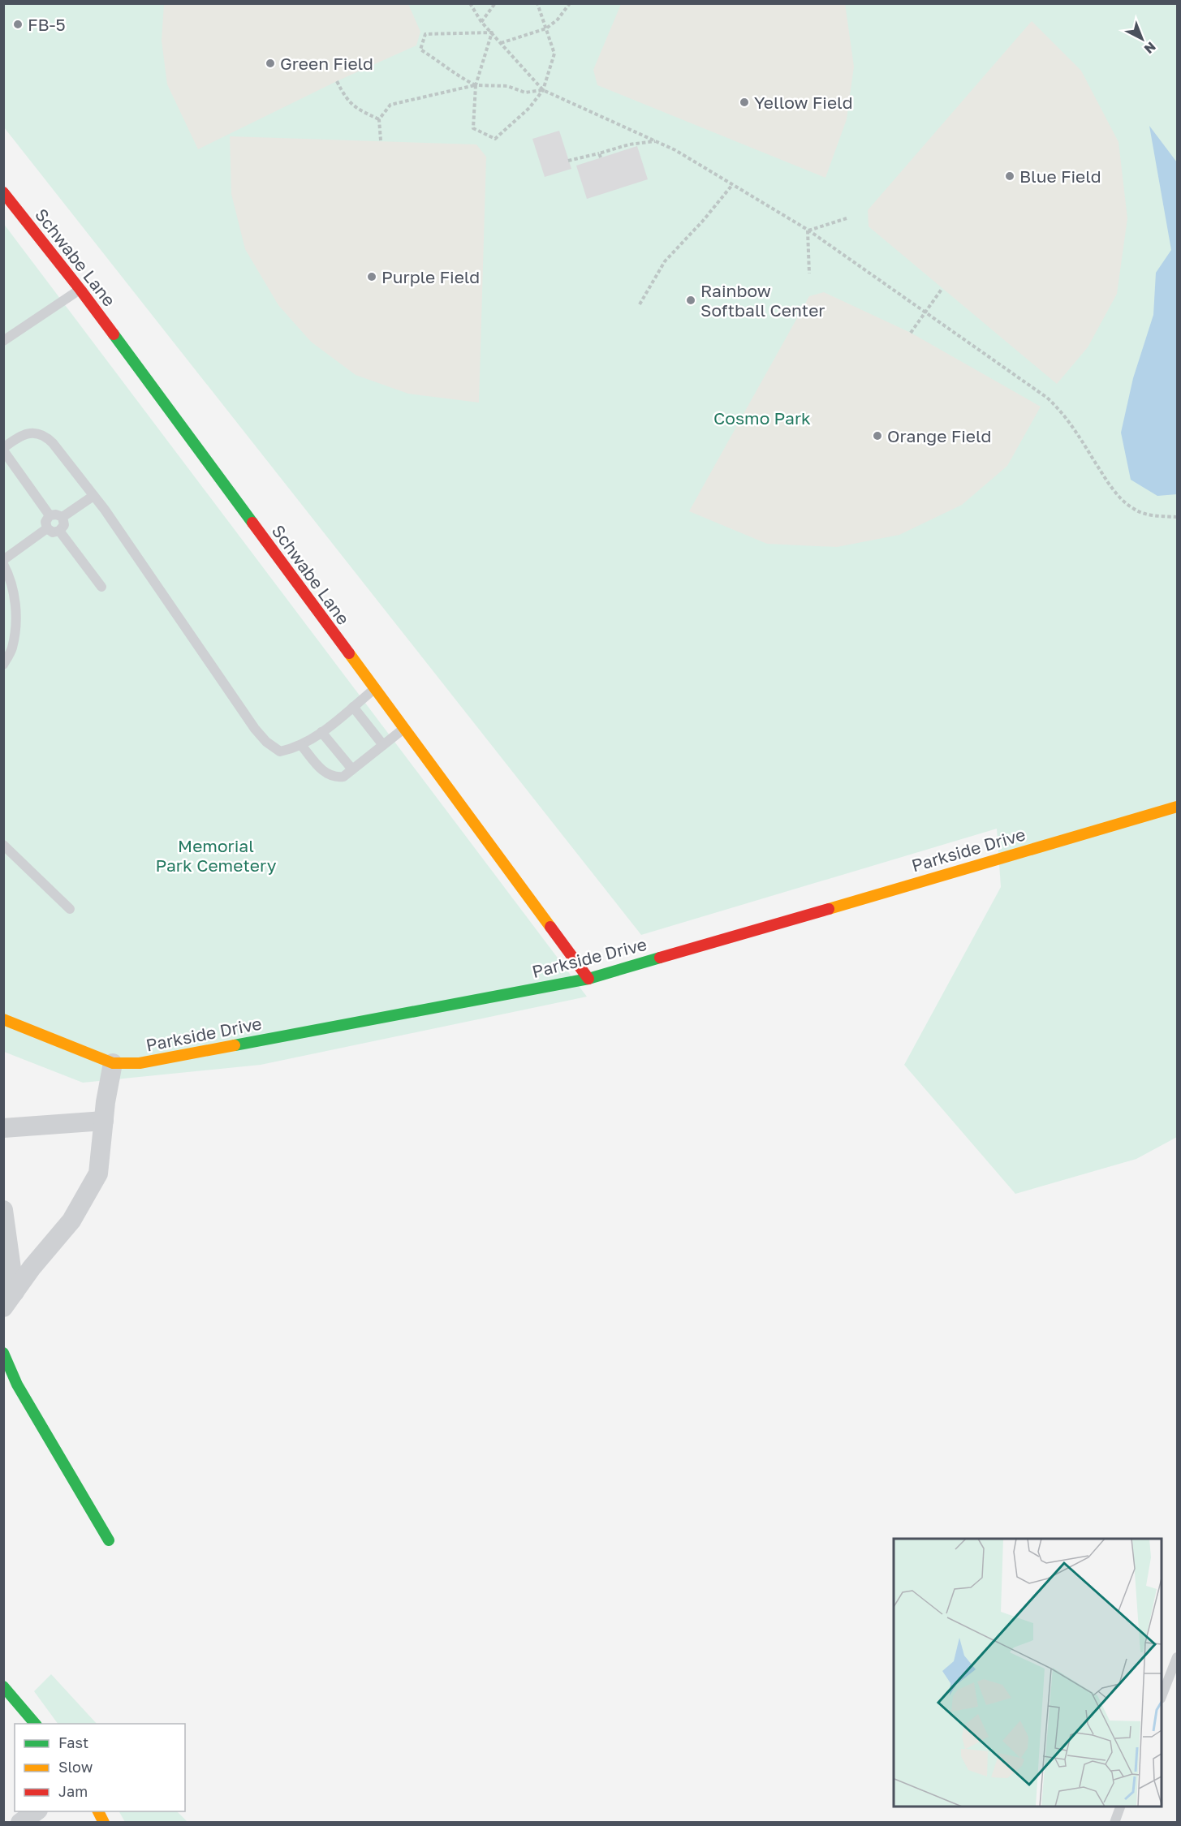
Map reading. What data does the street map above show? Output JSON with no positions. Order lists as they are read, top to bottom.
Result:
{
  "streets": {
    "street": ["Schwabe Lane", "Parkside Drive"]
  },
  "crossings": [
    ["Schwabe Lane", "Parkside Drive"]
  ],
  "parks": ["Cosmo Park", "Memorial Park Cemetery"],
  "places": [
    "FB-5",
    "Green Field",
    "Yellow Field",
    "Blue Field",
    "Purple Field",
    "Rainbow Softball Center",
    "Orange Field"
  ],
  "legend": ["Fast", "Slow", "Jam"],
  "north": "bottom right"
}
